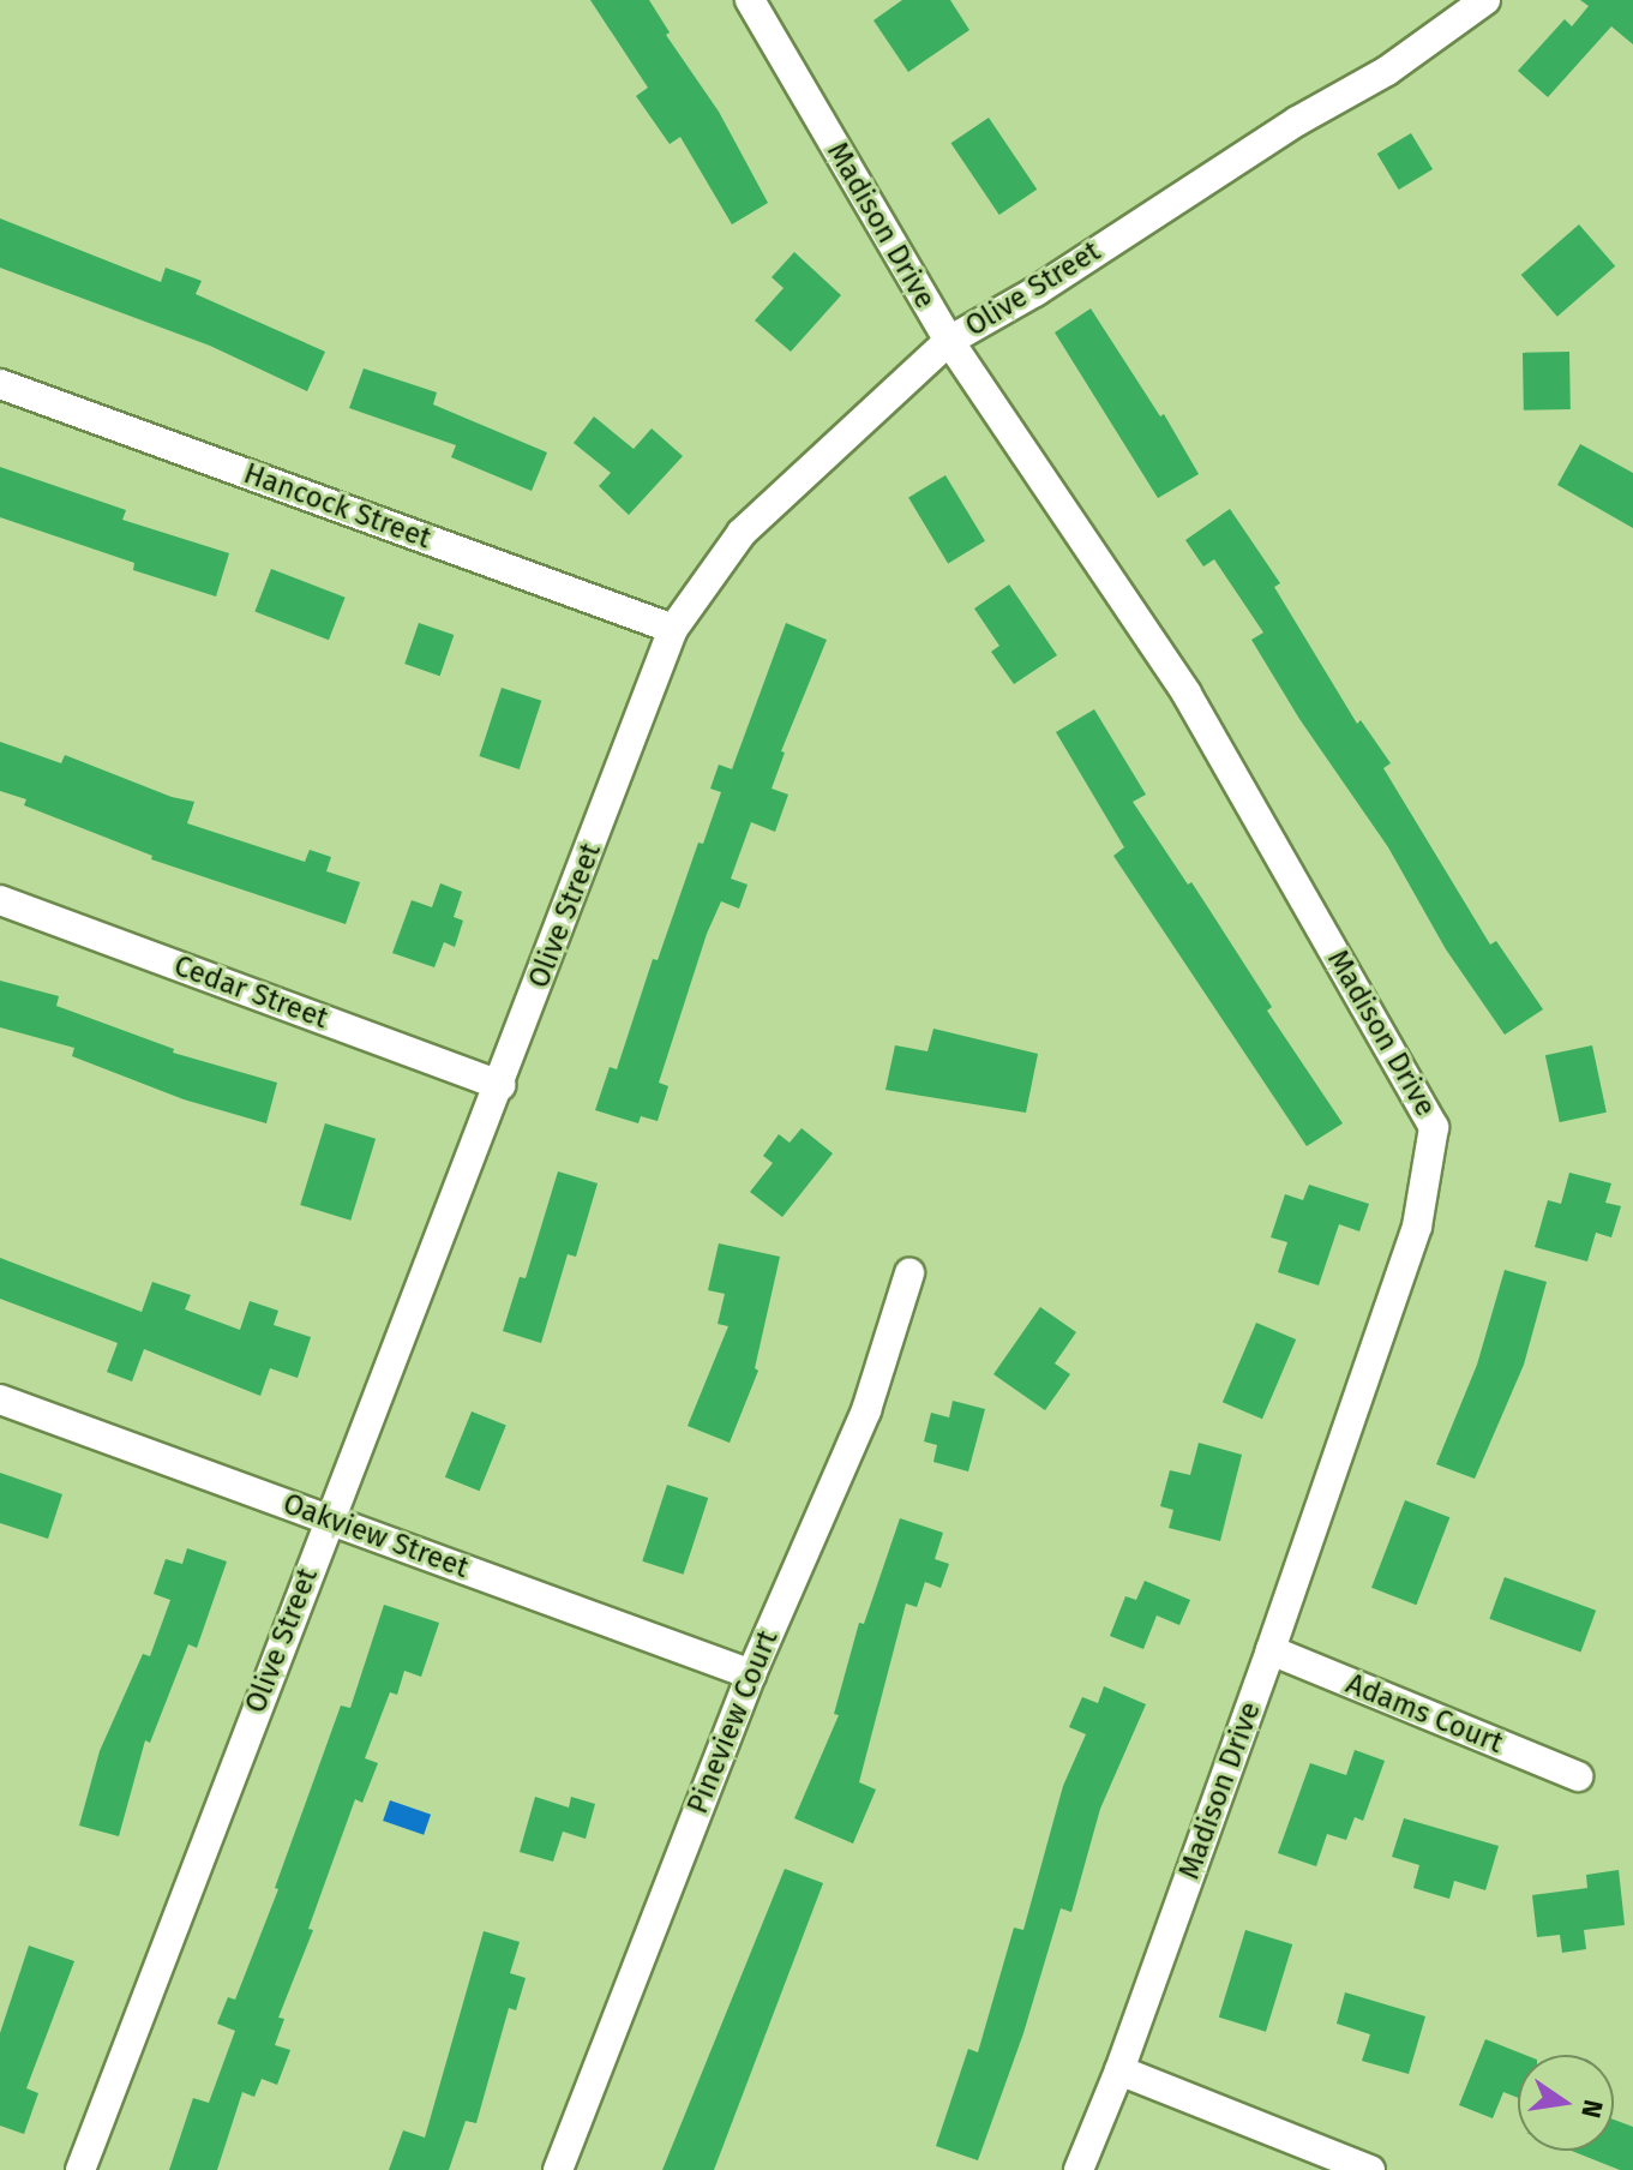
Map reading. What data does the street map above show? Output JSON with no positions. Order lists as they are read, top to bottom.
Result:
{
  "streets": {
    "street": [
      "Madison Drive",
      "Olive Street",
      "Hancock Street",
      "Cedar Street",
      "Oakview Street",
      "Adams Court",
      "Pineview Court"
    ]
  },
  "crossings": [
    ["Madison Drive", "Olive Street"],
    ["Madison Drive", "Adams Court"],
    ["Olive Street", "Hancock Street"],
    ["Olive Street", "Cedar Street"],
    ["Olive Street", "Oakview Street"],
    ["Oakview Street", "Pineview Court"]
  ],
  "north": "right"
}
